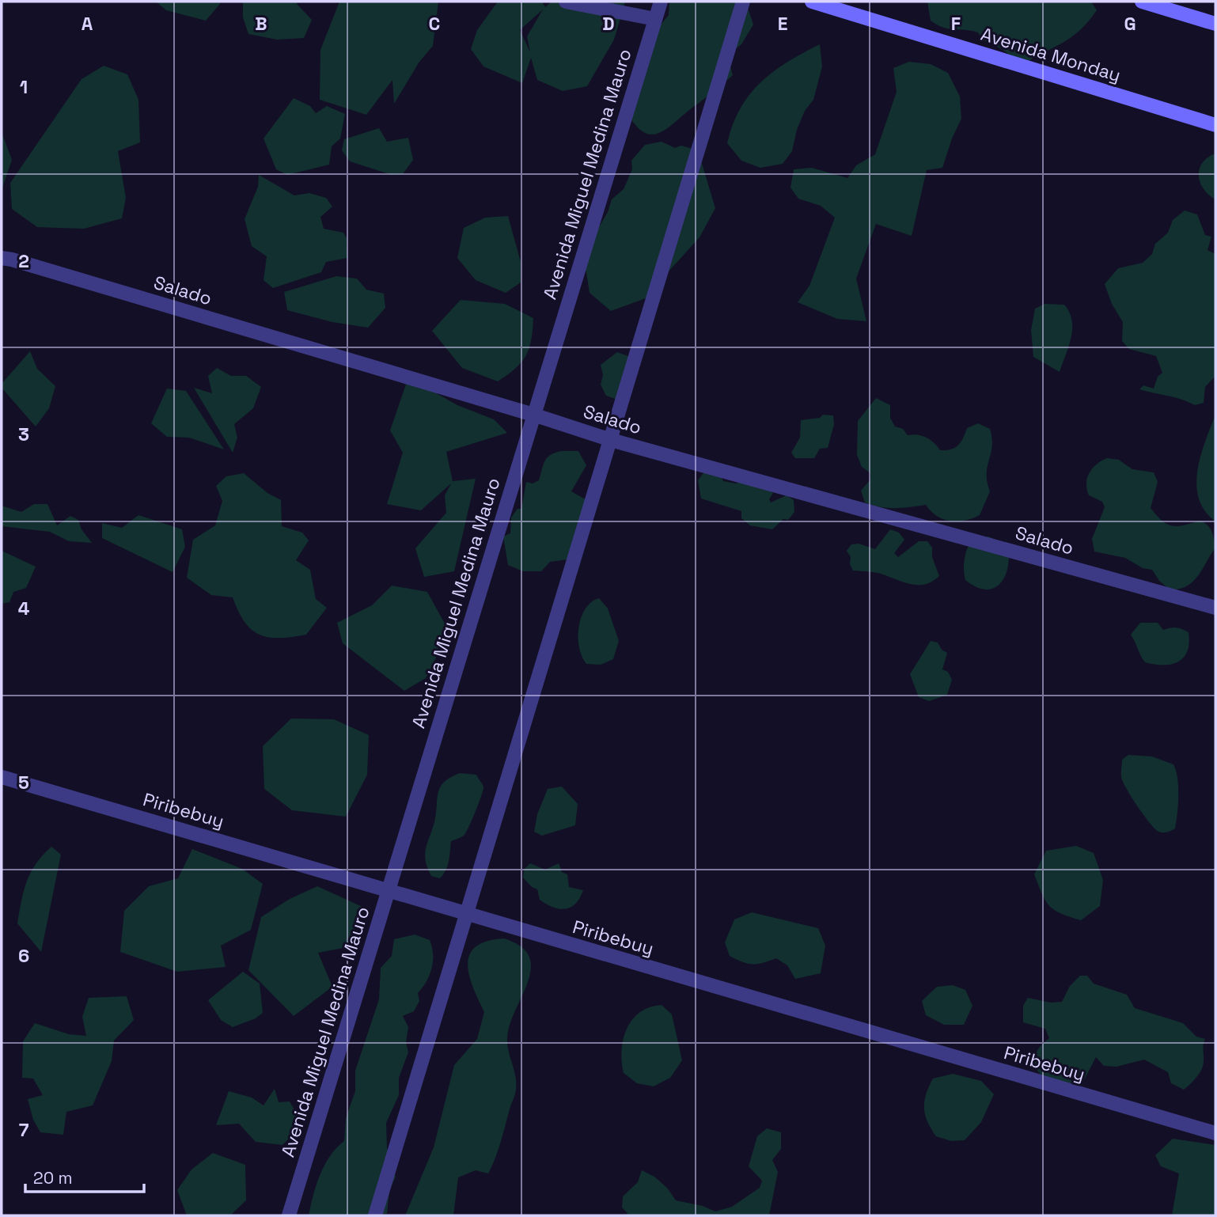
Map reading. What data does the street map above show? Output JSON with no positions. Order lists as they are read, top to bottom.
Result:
{
  "streets": {
    "main road": ["Avenida Monday"],
    "street": ["Avenida Miguel Medina Mauro", "Salado", "Piribebuy"]
  },
  "crossings": [
    ["Avenida Miguel Medina Mauro", "Salado"],
    ["Avenida Miguel Medina Mauro", "Piribebuy"]
  ],
  "scale_bar": "20 m",
  "grid": {
    "columns": [
      "A",
      "B",
      "C",
      "D",
      "E",
      "F",
      "G"
    ],
    "rows": [
      "1",
      "2",
      "3",
      "4",
      "5",
      "6",
      "7"
    ]
  }
}
